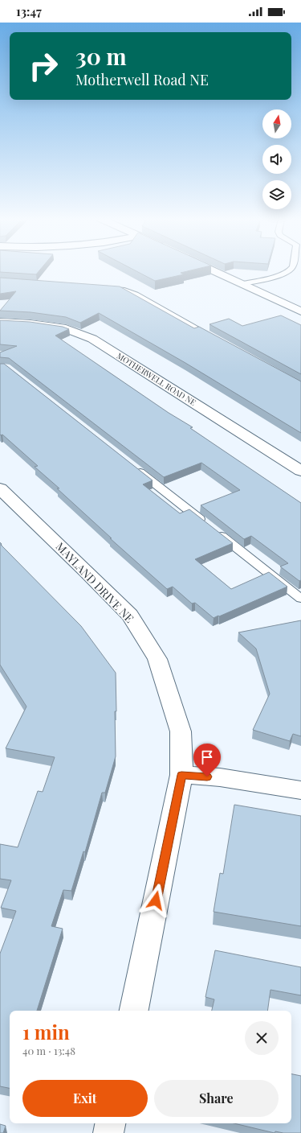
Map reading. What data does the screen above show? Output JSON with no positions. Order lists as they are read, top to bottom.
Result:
{
  "streets": {
    "street": ["MOTHERWELL ROAD NE", "MAYLAND DRIVE NE"]
  },
  "north": "top",
  "page": {
    "status": "13:47",
    "turn": ["30 m", "Motherwell Road NE"],
    "heading": ["1 min", "40 m · 13:48"],
    "buttons": ["Exit", "Share"]
  }
}
